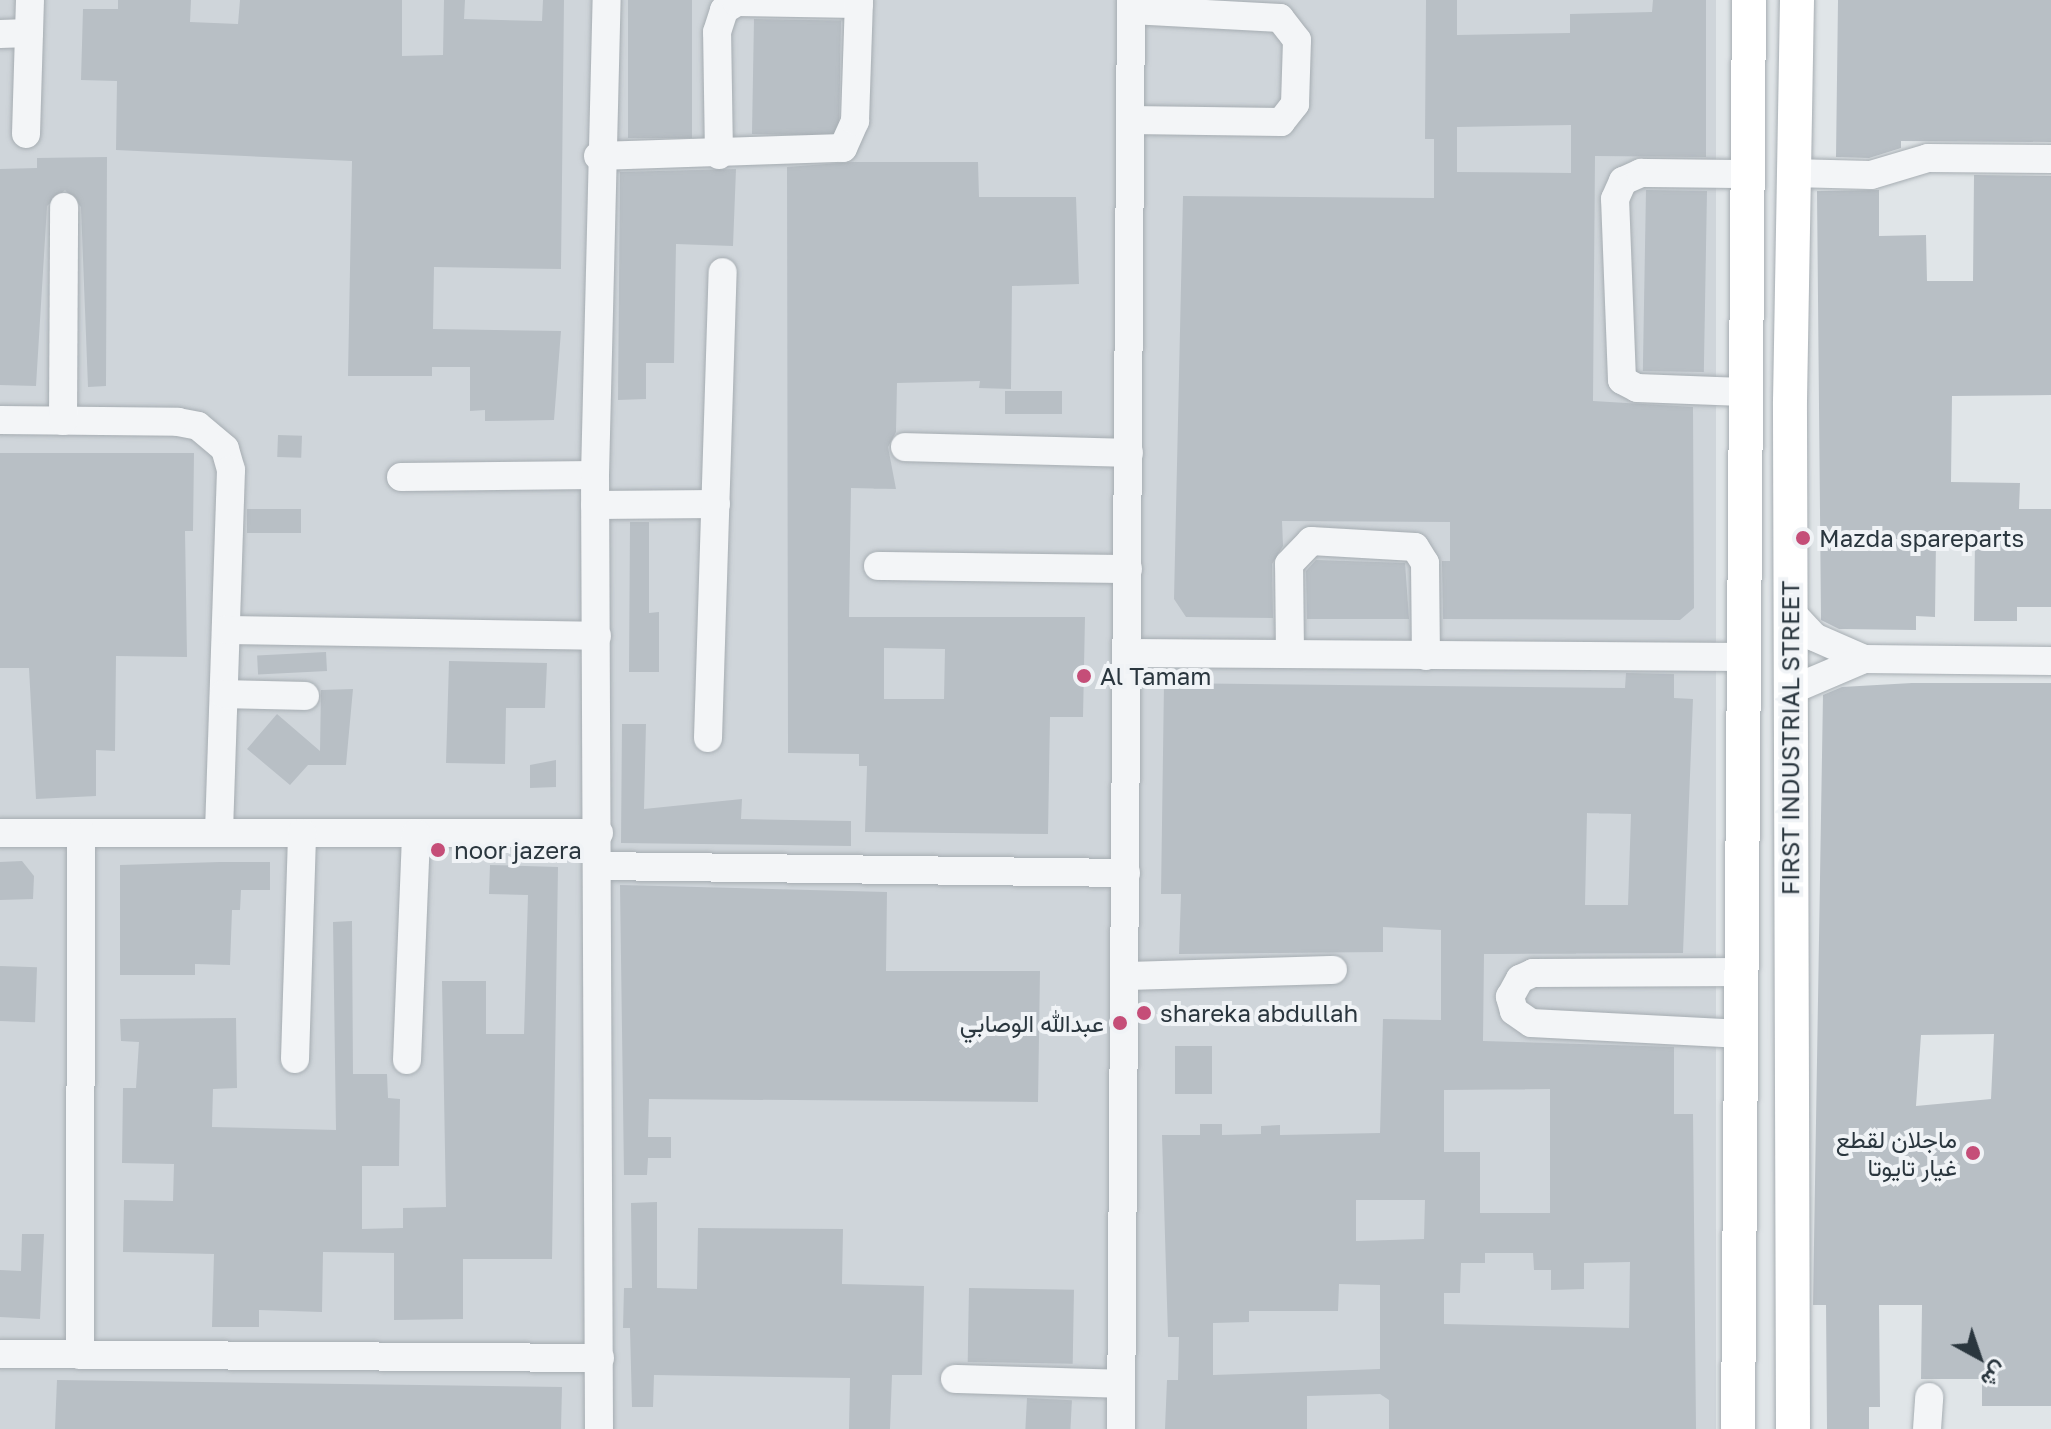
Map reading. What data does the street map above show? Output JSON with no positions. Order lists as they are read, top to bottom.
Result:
{
  "streets": {
    "main road": ["FIRST INDUSTRIAL STREET"]
  },
  "places": [
    "Mazda spareparts",
    "Al Tamam",
    "noor jazera",
    "shareka abdullah",
    "عبدالله الوصابي",
    "ماجلان لقطع غيار تايوتا"
  ],
  "north": "bottom right"
}
